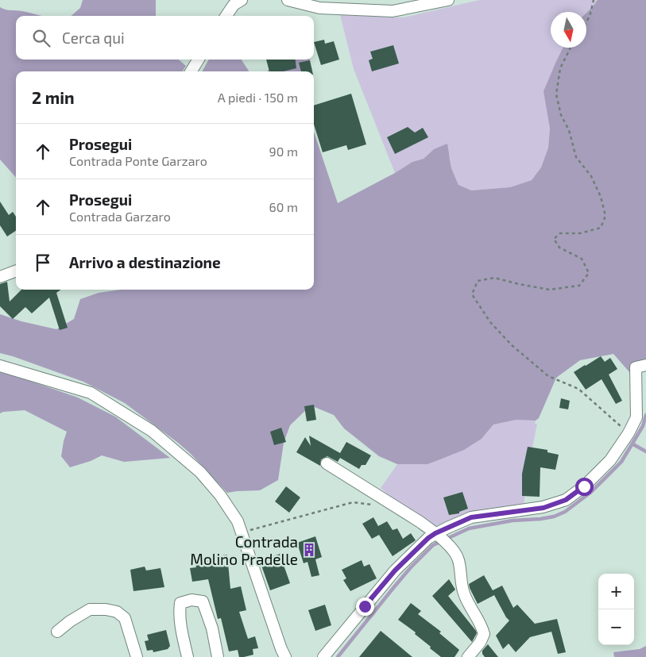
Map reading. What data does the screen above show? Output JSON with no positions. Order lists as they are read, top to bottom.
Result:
{
  "places": {
    "building": ["Contrada Molino Pradelle"]
  },
  "north": "bottom",
  "page": {
    "search": "Cerca qui",
    "heading": ["2 min", "A piedi · 150 m"],
    "list": [
      ["Prosegui", "Contrada Ponte Garzaro", "90 m"],
      ["Prosegui", "Contrada Garzaro", "60 m"],
      "Arrivo a destinazione"
    ],
    "map_buttons": ["+", "−"]
  }
}
